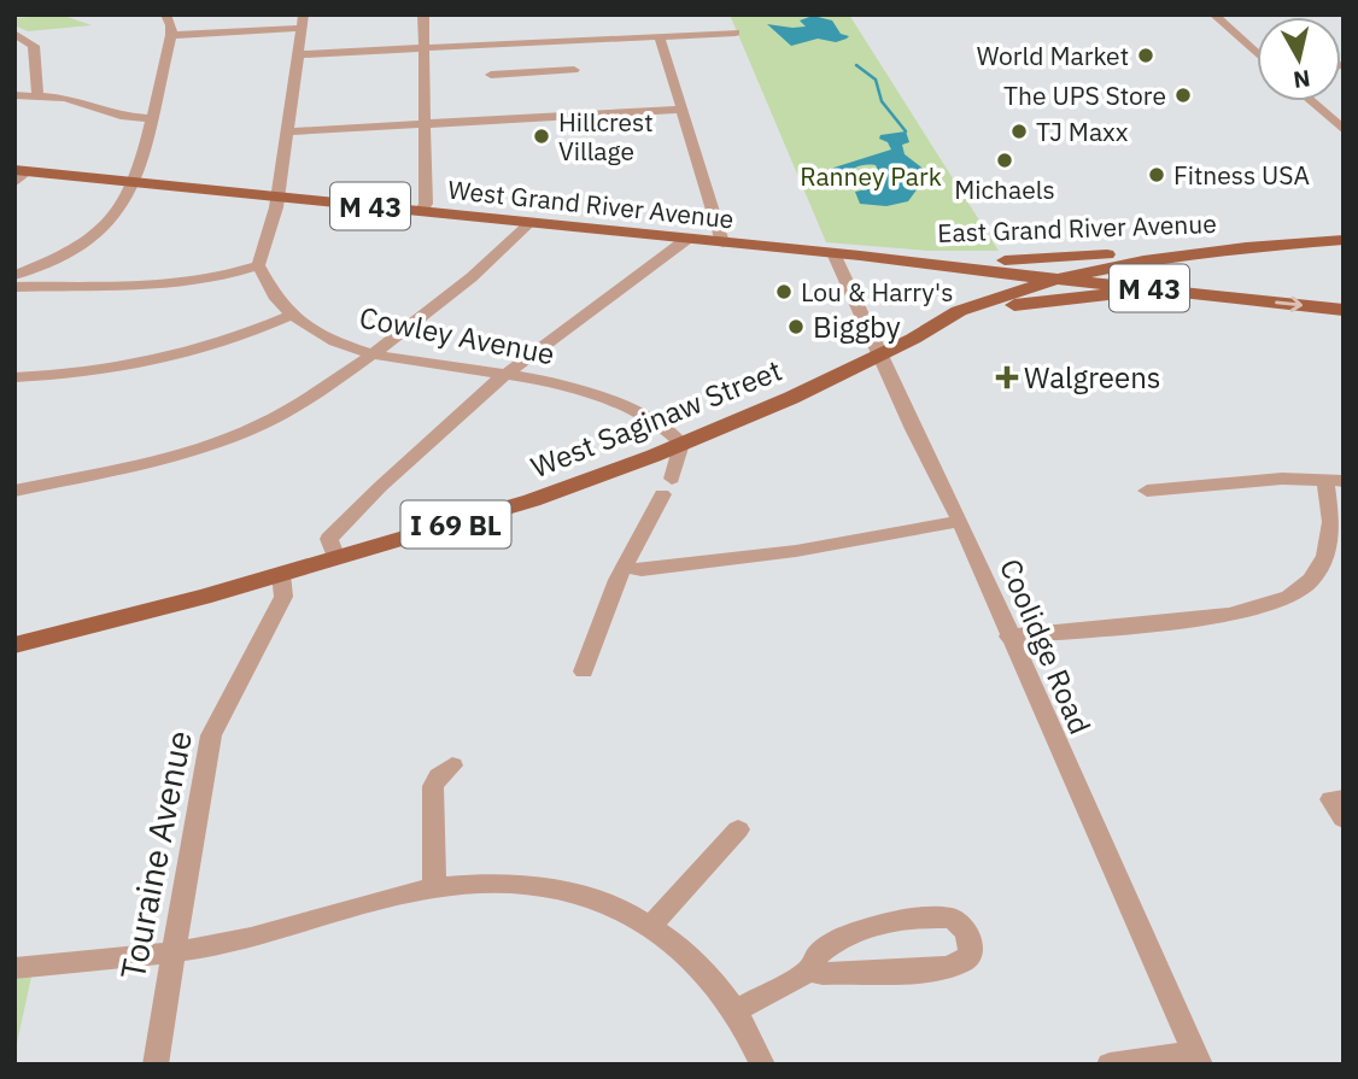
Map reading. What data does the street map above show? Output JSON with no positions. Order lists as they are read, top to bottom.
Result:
{
  "streets": {
    "main road": [
      "West Grand River Avenue",
      "M 43",
      "East Grand River Avenue",
      "West Saginaw Street",
      "I 69 BL"
    ],
    "street": ["Cowley Avenue", "Coolidge Road", "Touraine Avenue"]
  },
  "crossings": [
    ["West Grand River Avenue", "East Grand River Avenue"],
    ["West Grand River Avenue", "West Saginaw Street"],
    ["West Grand River Avenue", "I 69 BL"],
    ["West Grand River Avenue", "Coolidge Road"],
    ["East Grand River Avenue", "West Saginaw Street"],
    ["East Grand River Avenue", "I 69 BL"],
    ["Cowley Avenue", "West Saginaw Street"],
    ["West Saginaw Street", "I 69 BL"],
    ["West Saginaw Street", "Coolidge Road"],
    ["West Saginaw Street", "Touraine Avenue"]
  ],
  "parks": ["Ranney Park"],
  "places": {
    "other": [
      "World Market",
      "The UPS Store",
      "TJ Maxx",
      "Hillcrest Village",
      "Michaels",
      "Fitness USA",
      "Lou & Harry's",
      "Biggby"
    ],
    "health": ["Walgreens"]
  },
  "north": "bottom"
}
